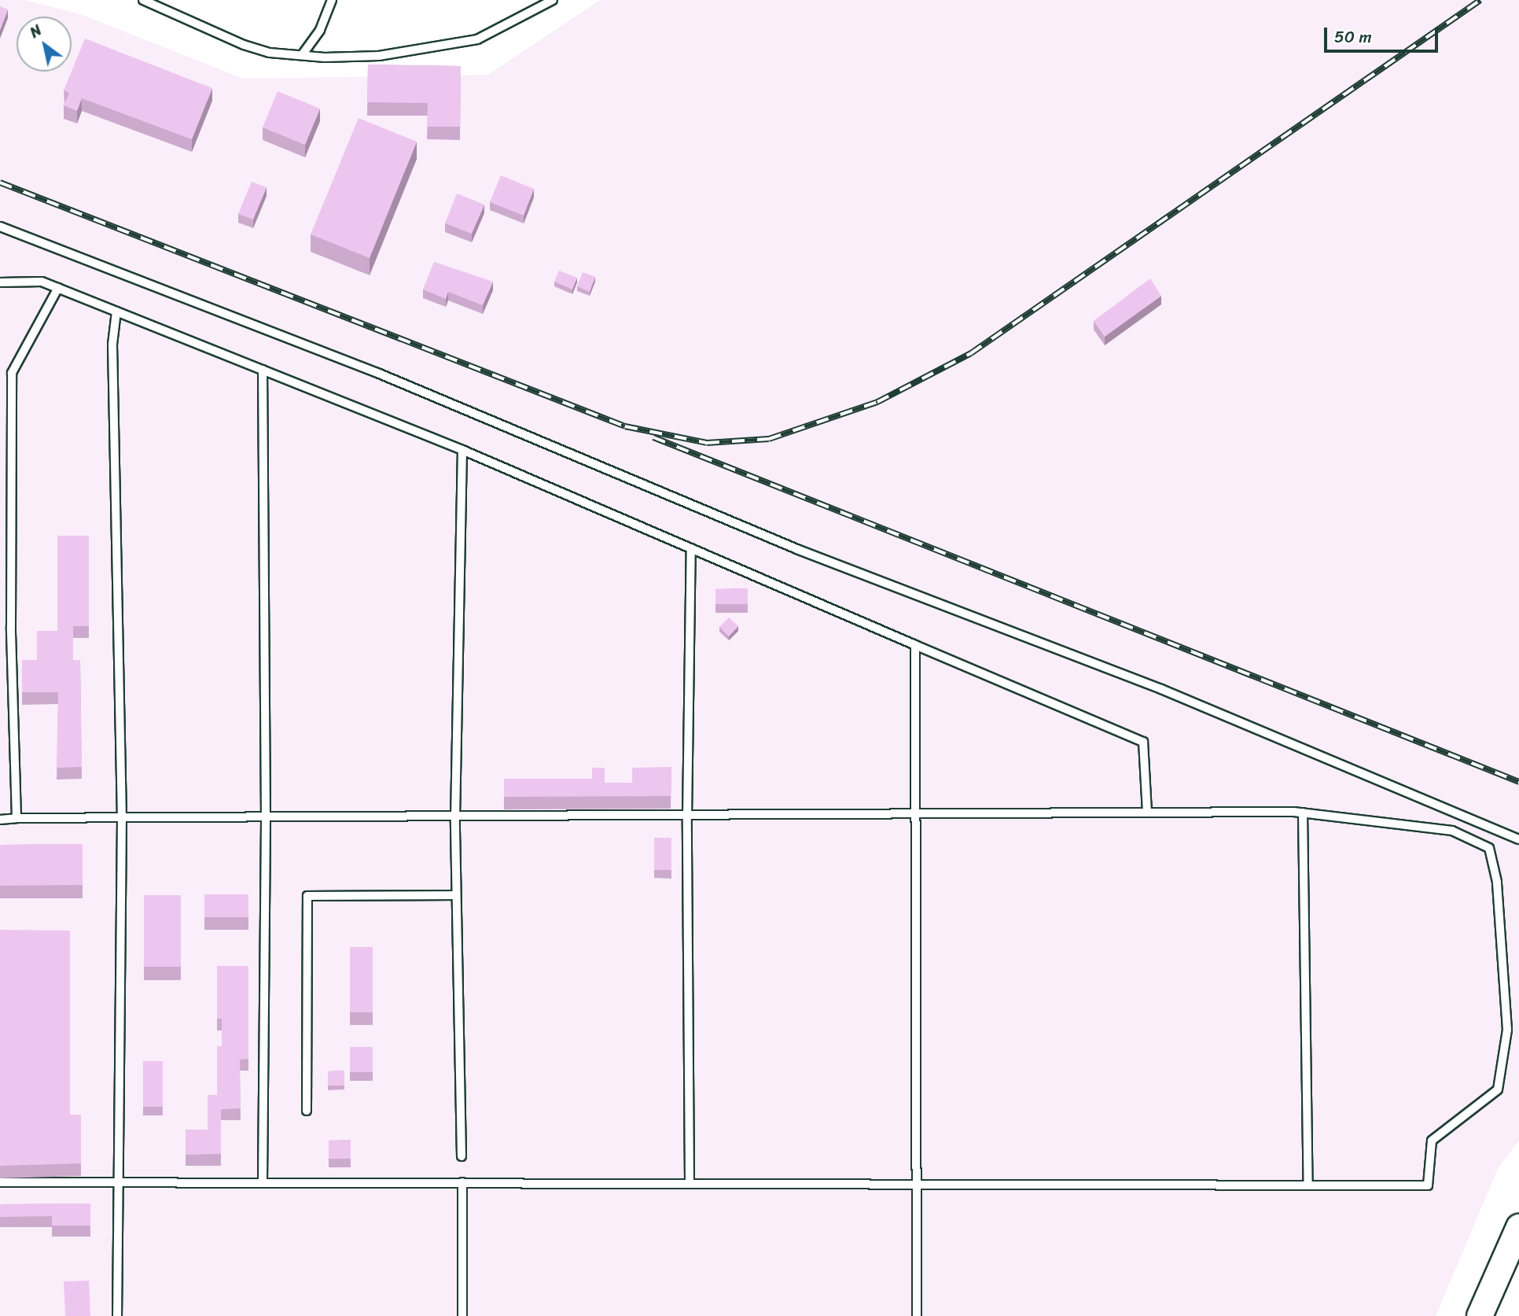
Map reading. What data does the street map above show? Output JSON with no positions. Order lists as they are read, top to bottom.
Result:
{
  "scale_bar": "50 m",
  "north": "top left"
}
